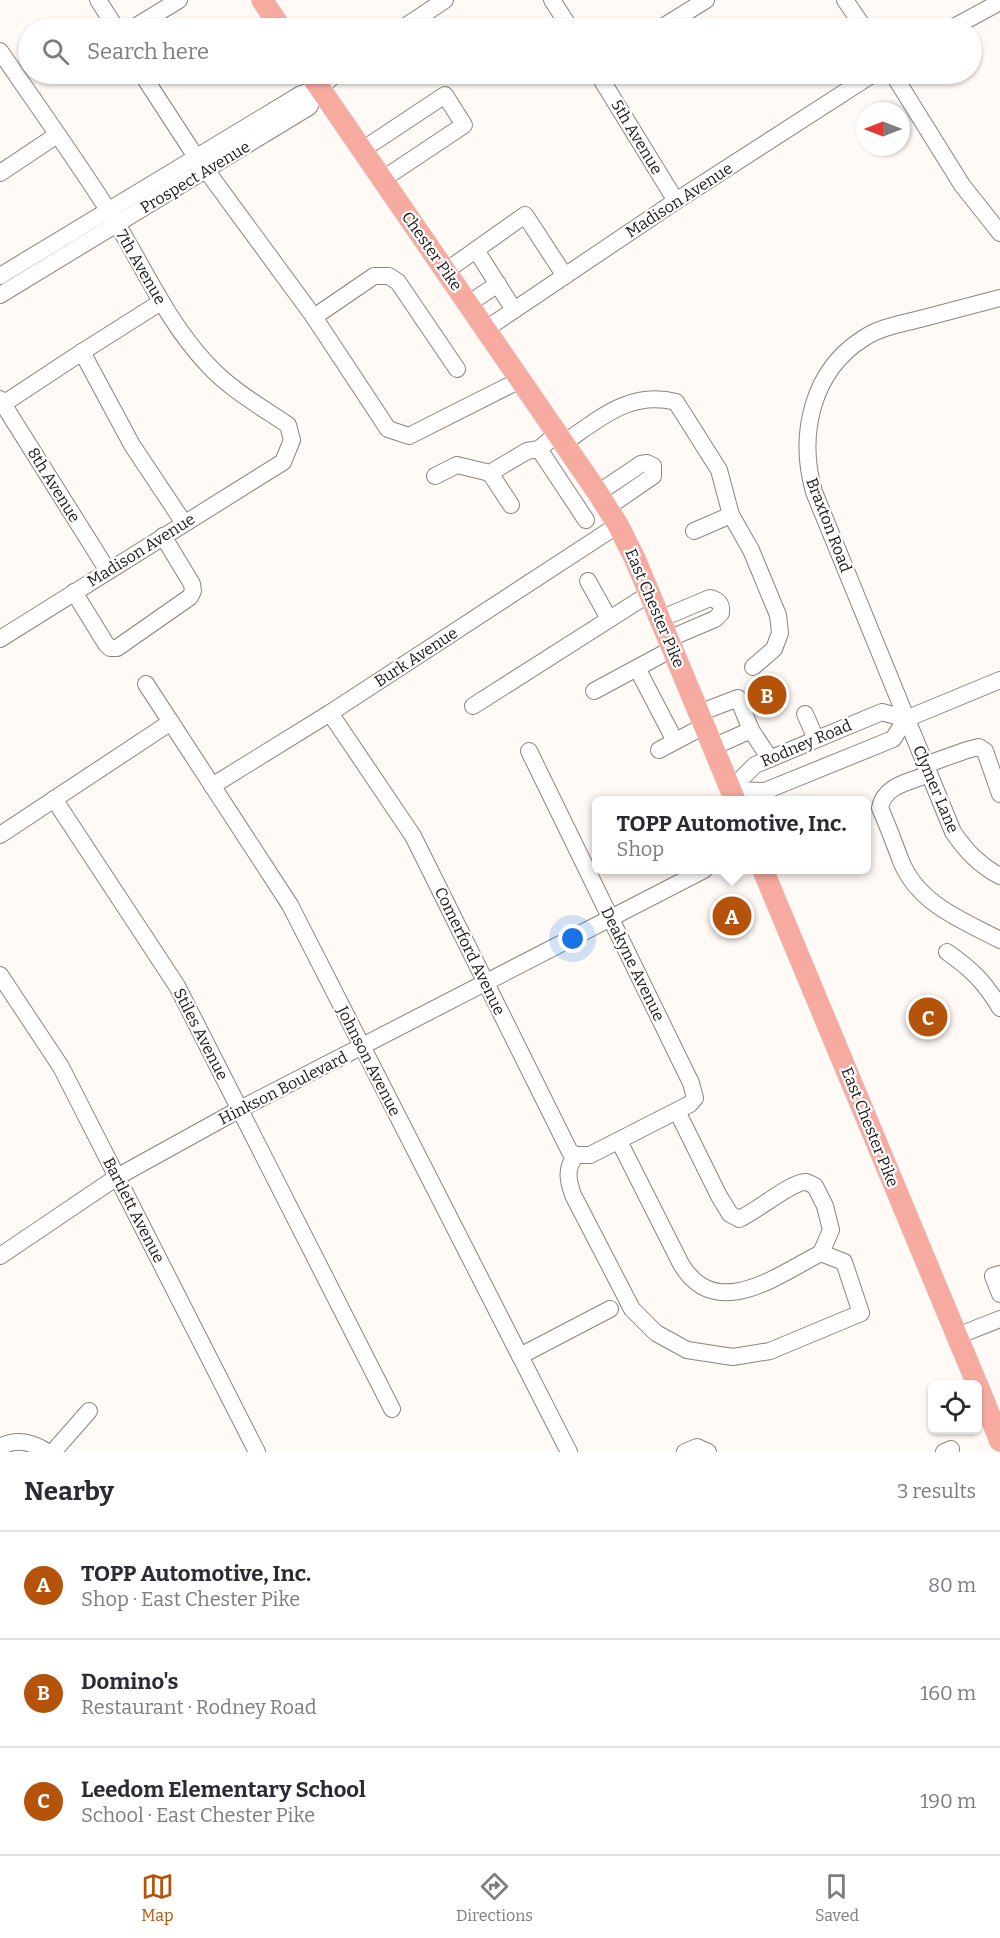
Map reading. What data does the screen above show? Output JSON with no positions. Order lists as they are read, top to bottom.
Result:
{
  "streets": {
    "main road": ["Chester Pike", "East Chester Pike"],
    "street": [
      "5th Avenue",
      "Prospect Avenue",
      "Madison Avenue",
      "7th Avenue",
      "8th Avenue",
      "Braxton Road",
      "Burk Avenue",
      "Rodney Road",
      "Clymer Lane",
      "Comerford Avenue",
      "Deakyne Avenue",
      "Stiles Avenue",
      "Johnson Avenue",
      "Hinkson Boulevard",
      "Bartlett Avenue"
    ]
  },
  "crossings": [
    ["5th Avenue", "Madison Avenue"],
    ["Prospect Avenue", "7th Avenue"],
    ["Madison Avenue", "Chester Pike"],
    ["Madison Avenue", "7th Avenue"],
    ["Madison Avenue", "8th Avenue"],
    ["Chester Pike", "East Chester Pike"],
    ["Braxton Road", "Rodney Road"],
    ["Braxton Road", "Clymer Lane"],
    ["East Chester Pike", "Burk Avenue"],
    ["East Chester Pike", "Rodney Road"],
    ["Burk Avenue", "Comerford Avenue"],
    ["Burk Avenue", "Johnson Avenue"],
    ["Rodney Road", "Clymer Lane"],
    ["Comerford Avenue", "Hinkson Boulevard"],
    ["Deakyne Avenue", "Hinkson Boulevard"],
    ["Stiles Avenue", "Hinkson Boulevard"],
    ["Johnson Avenue", "Hinkson Boulevard"],
    ["Hinkson Boulevard", "Bartlett Avenue"]
  ],
  "north": "left",
  "page": {
    "search": "Search here",
    "pins": ["B", "A", "C"],
    "popup": ["TOPP Automotive, Inc.", "Shop"],
    "heading": ["Nearby", "3 results"],
    "list": [
      {
        "mark": "A",
        "name": "TOPP Automotive, Inc.",
        "note": "Shop · East Chester Pike",
        "value": "80 m"
      },
      {
        "mark": "B",
        "name": "Domino's",
        "note": "Restaurant · Rodney Road",
        "value": "160 m"
      },
      {
        "mark": "C",
        "name": "Leedom Elementary School",
        "note": "School · East Chester Pike",
        "value": "190 m"
      }
    ],
    "nav": ["Map", "Directions", "Saved"]
  }
}
